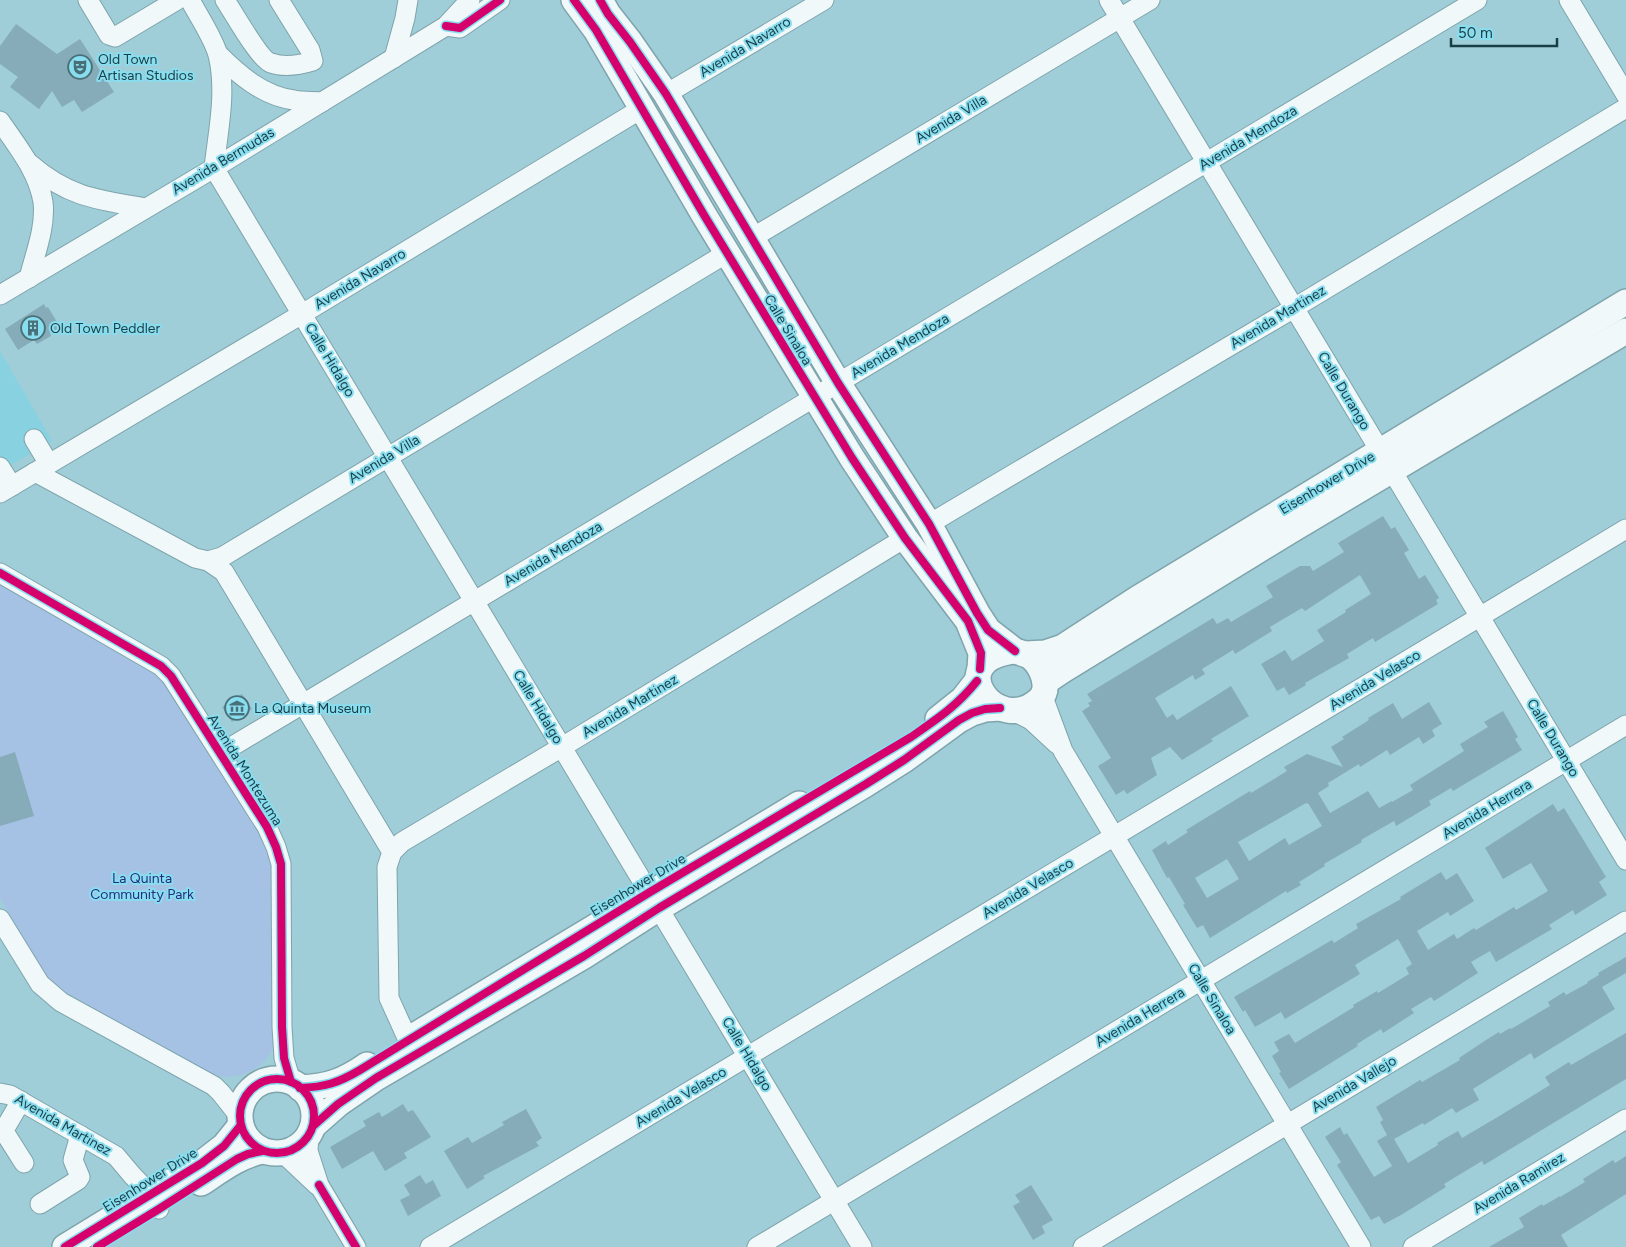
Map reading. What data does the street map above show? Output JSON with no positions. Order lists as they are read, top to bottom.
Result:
{
  "streets": {
    "main road": ["Calle Sinaloa", "Eisenhower Drive"],
    "street": [
      "Avenida Navarro",
      "Avenida Villa",
      "Avenida Mendoza",
      "Avenida Bermudas",
      "Avenida Martinez",
      "Calle Hidalgo",
      "Calle Durango",
      "Avenida Velasco",
      "Avenida Montezuma",
      "Avenida Herrera",
      "Avenida Vallejo",
      "Avenida Ramirez"
    ]
  },
  "crossings": [
    ["Avenida Navarro", "Calle Sinaloa"],
    ["Avenida Navarro", "Calle Hidalgo"],
    ["Avenida Villa", "Calle Sinaloa"],
    ["Avenida Villa", "Calle Hidalgo"],
    ["Avenida Villa", "Calle Durango"],
    ["Avenida Mendoza", "Calle Sinaloa"],
    ["Avenida Mendoza", "Calle Hidalgo"],
    ["Avenida Mendoza", "Calle Durango"],
    ["Avenida Mendoza", "Avenida Montezuma"],
    ["Avenida Bermudas", "Calle Hidalgo"],
    ["Avenida Martinez", "Calle Sinaloa"],
    ["Avenida Martinez", "Calle Hidalgo"],
    ["Avenida Martinez", "Calle Durango"],
    ["Avenida Martinez", "Eisenhower Drive"],
    ["Calle Sinaloa", "Eisenhower Drive"],
    ["Calle Sinaloa", "Avenida Velasco"],
    ["Calle Sinaloa", "Avenida Herrera"],
    ["Calle Sinaloa", "Avenida Vallejo"],
    ["Calle Hidalgo", "Eisenhower Drive"],
    ["Calle Hidalgo", "Avenida Velasco"],
    ["Calle Hidalgo", "Avenida Herrera"],
    ["Calle Durango", "Eisenhower Drive"],
    ["Calle Durango", "Avenida Velasco"],
    ["Calle Durango", "Avenida Herrera"],
    ["Eisenhower Drive", "Avenida Montezuma"]
  ],
  "parks": ["La Quinta Community Park"],
  "places": {
    "theatre": ["Old Town Artisan Studios"],
    "building": ["Old Town Peddler"],
    "museum": ["La Quinta Museum"]
  },
  "scale_bar": "50 m"
}
